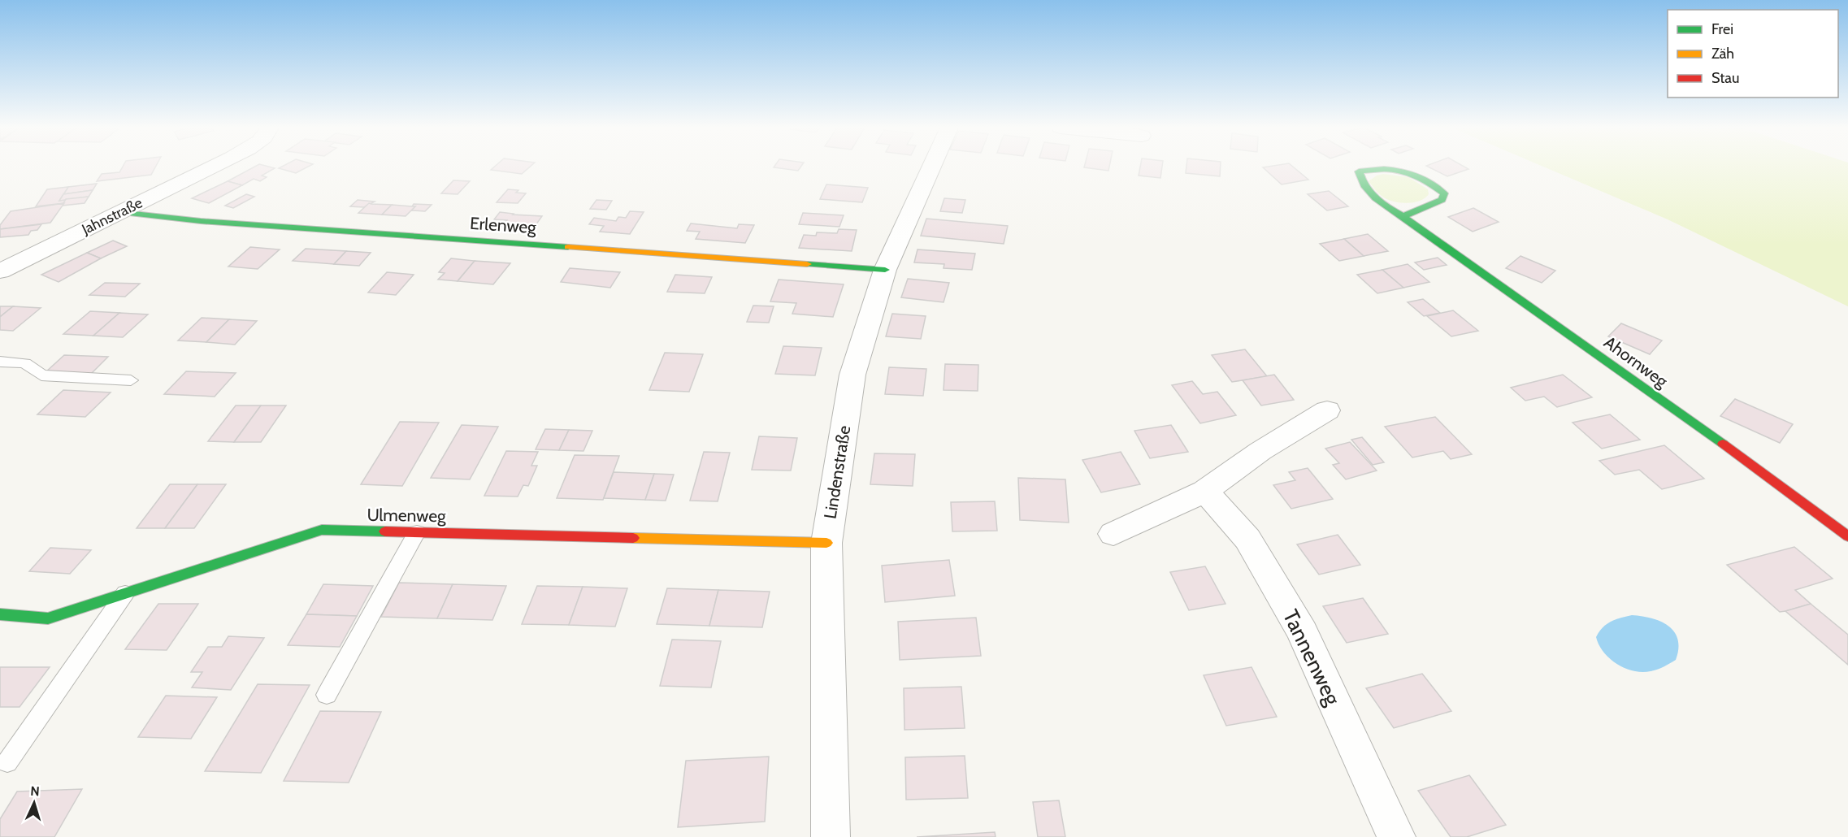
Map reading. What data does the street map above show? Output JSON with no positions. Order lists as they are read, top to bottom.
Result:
{
  "streets": {
    "street": [
      "Jahnstraße",
      "Erlenweg",
      "Ahornweg",
      "Lindenstraße",
      "Ulmenweg",
      "Tannenweg"
    ]
  },
  "crossings": [
    ["Jahnstraße", "Erlenweg"],
    ["Erlenweg", "Lindenstraße"],
    ["Lindenstraße", "Ulmenweg"]
  ],
  "legend": ["Frei", "Zäh", "Stau"],
  "north": "top"
}
